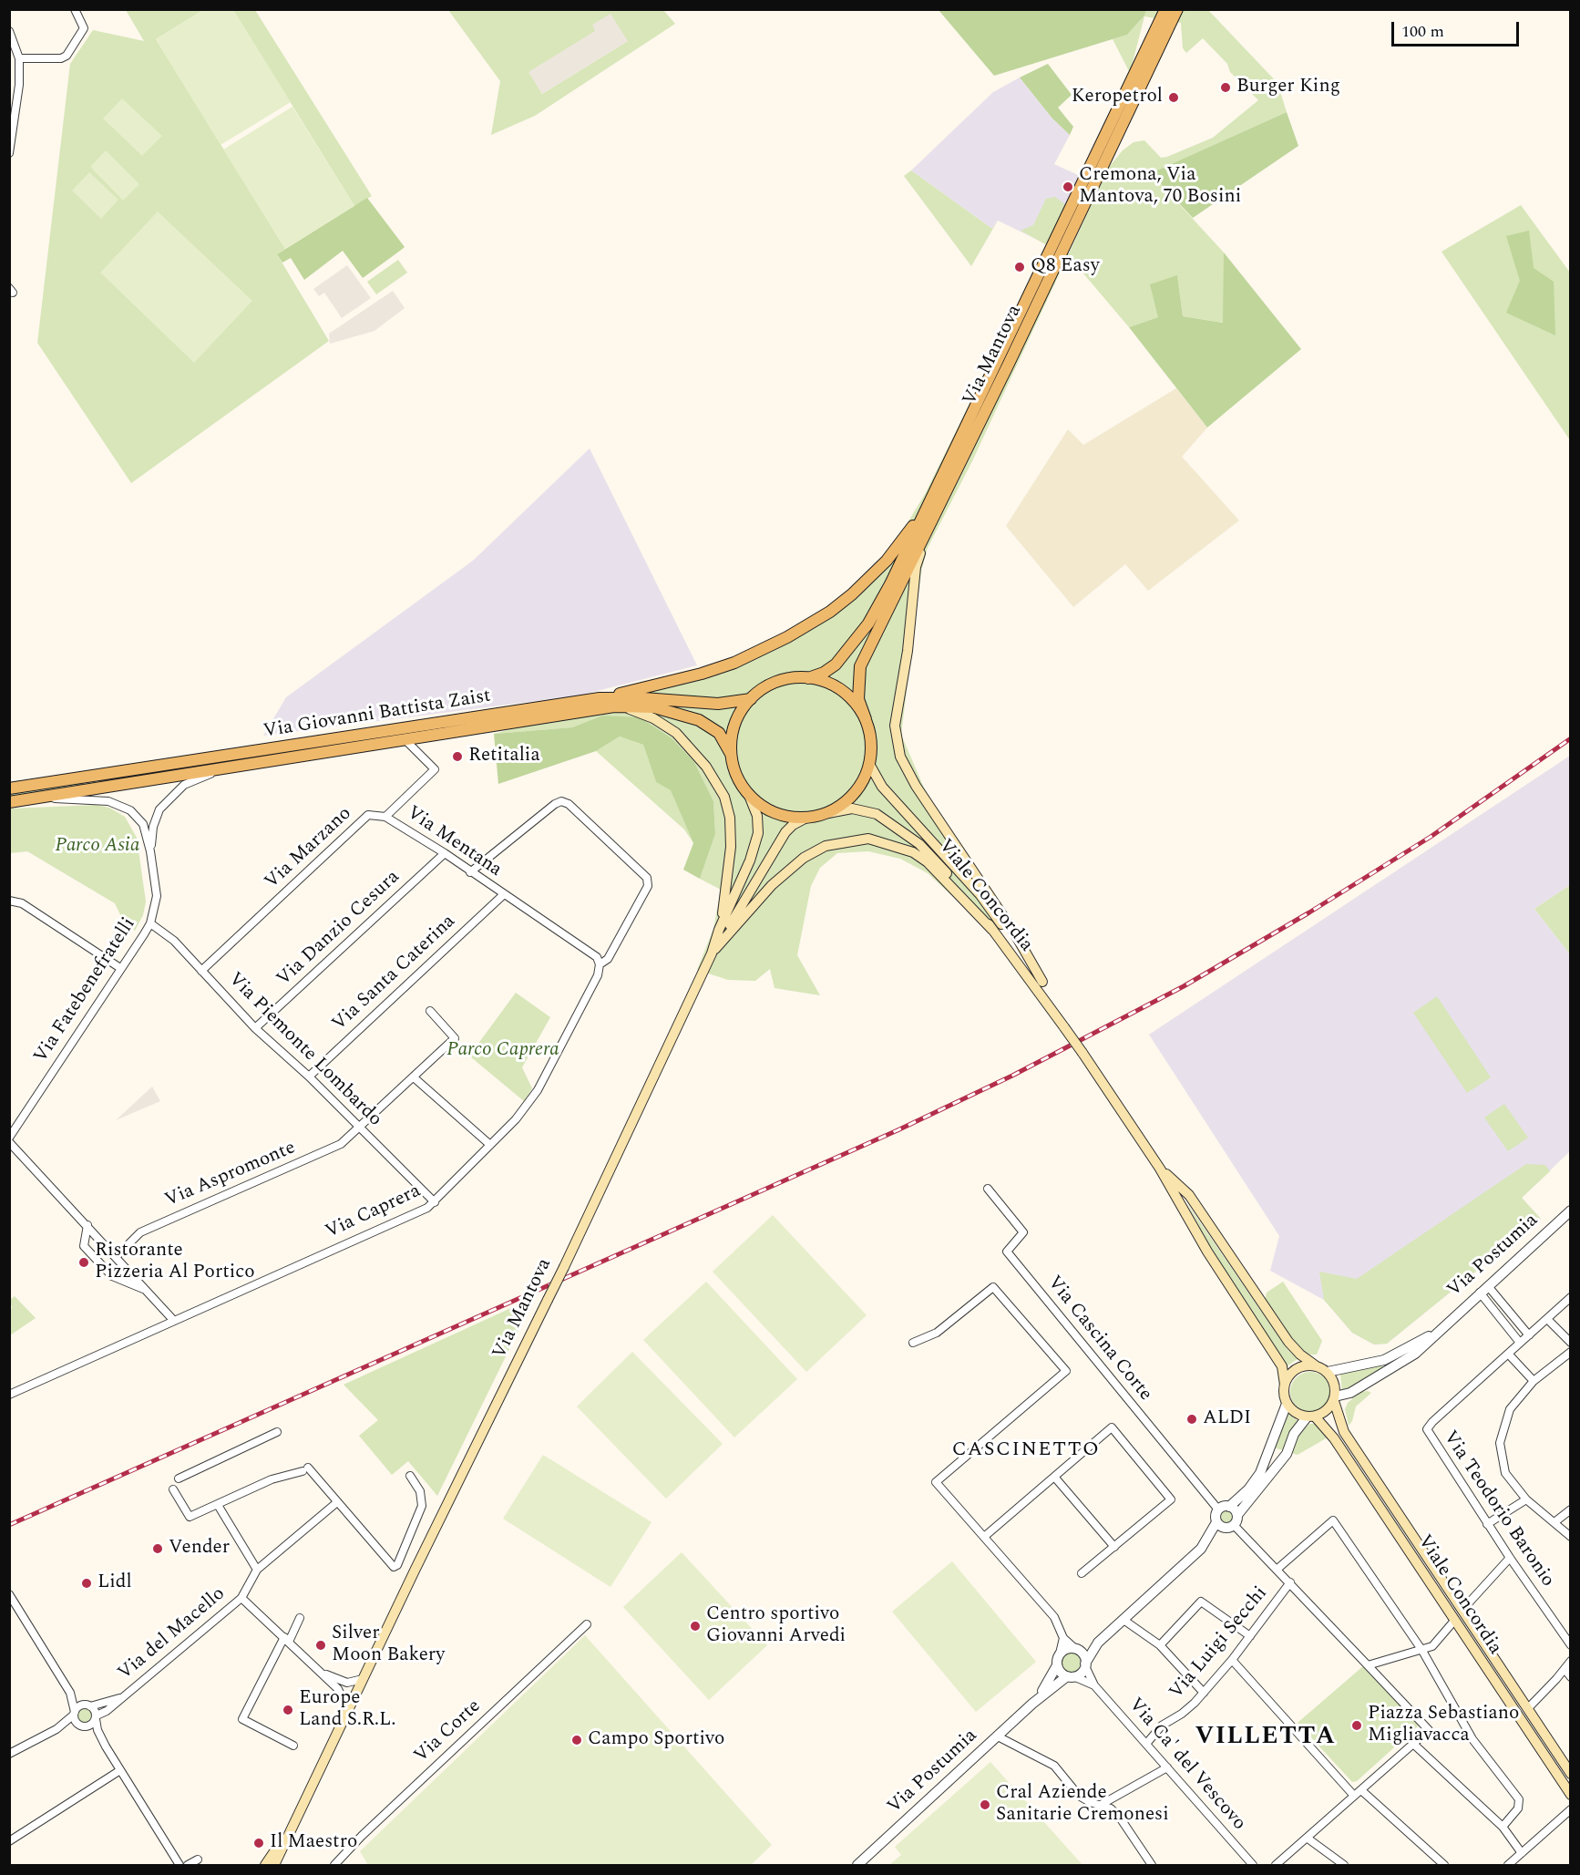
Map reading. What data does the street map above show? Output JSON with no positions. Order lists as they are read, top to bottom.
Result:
{
  "streets": {
    "main road": ["Via Mantova", "Via Giovanni Battista Zaist", "Viale Concordia"],
    "street": [
      "Via Mentana",
      "Via Marzano",
      "Via Danzio Cesura",
      "Via Santa Caterina",
      "Via Fatebenefratelli",
      "Via Piemonte Lombardo",
      "Via Aspromonte",
      "Via Caprera",
      "Via Postumia",
      "Via Cascina Corte",
      "Via Teodorio Baronio",
      "Via del Macello",
      "Via Luigi Secchi",
      "Via Corte",
      "Via Ca' del Vescovo"
    ]
  },
  "crossings": [
    ["Via Mantova", "Via Giovanni Battista Zaist"],
    ["Via Mantova", "Viale Concordia"],
    ["Via Giovanni Battista Zaist", "Viale Concordia"],
    ["Via Giovanni Battista Zaist", "Via Fatebenefratelli"],
    ["Via Mentana", "Via Marzano"],
    ["Via Mentana", "Via Danzio Cesura"],
    ["Via Mentana", "Via Santa Caterina"],
    ["Via Mentana", "Via Caprera"],
    ["Via Marzano", "Via Piemonte Lombardo"],
    ["Viale Concordia", "Via Postumia"],
    ["Via Danzio Cesura", "Via Piemonte Lombardo"],
    ["Via Santa Caterina", "Via Piemonte Lombardo"],
    ["Via Fatebenefratelli", "Via Piemonte Lombardo"],
    ["Via Piemonte Lombardo", "Via Aspromonte"],
    ["Via Piemonte Lombardo", "Via Caprera"],
    ["Via Postumia", "Via Ca' del Vescovo"],
    ["Via Luigi Secchi", "Via Ca' del Vescovo"]
  ],
  "districts": ["CASCINETTO", "VILLETTA"],
  "parks": ["Parco Asia", "Parco Caprera"],
  "places": [
    "Burger King",
    "Keropetrol",
    "Cremona, Via Mantova, 70 Bosini",
    "Q8 Easy",
    "Retitalia",
    "Ristorante Pizzeria Al Portico",
    "ALDI",
    "Vender",
    "Lidl",
    "Centro sportivo Giovanni Arvedi",
    "Silver Moon Bakery",
    "Europe Land S.R.L.",
    "Piazza Sebastiano Migliavacca",
    "Campo Sportivo",
    "Cral Aziende Sanitarie Cremonesi",
    "Il Maestro"
  ],
  "scale_bar": "100 m"
}
